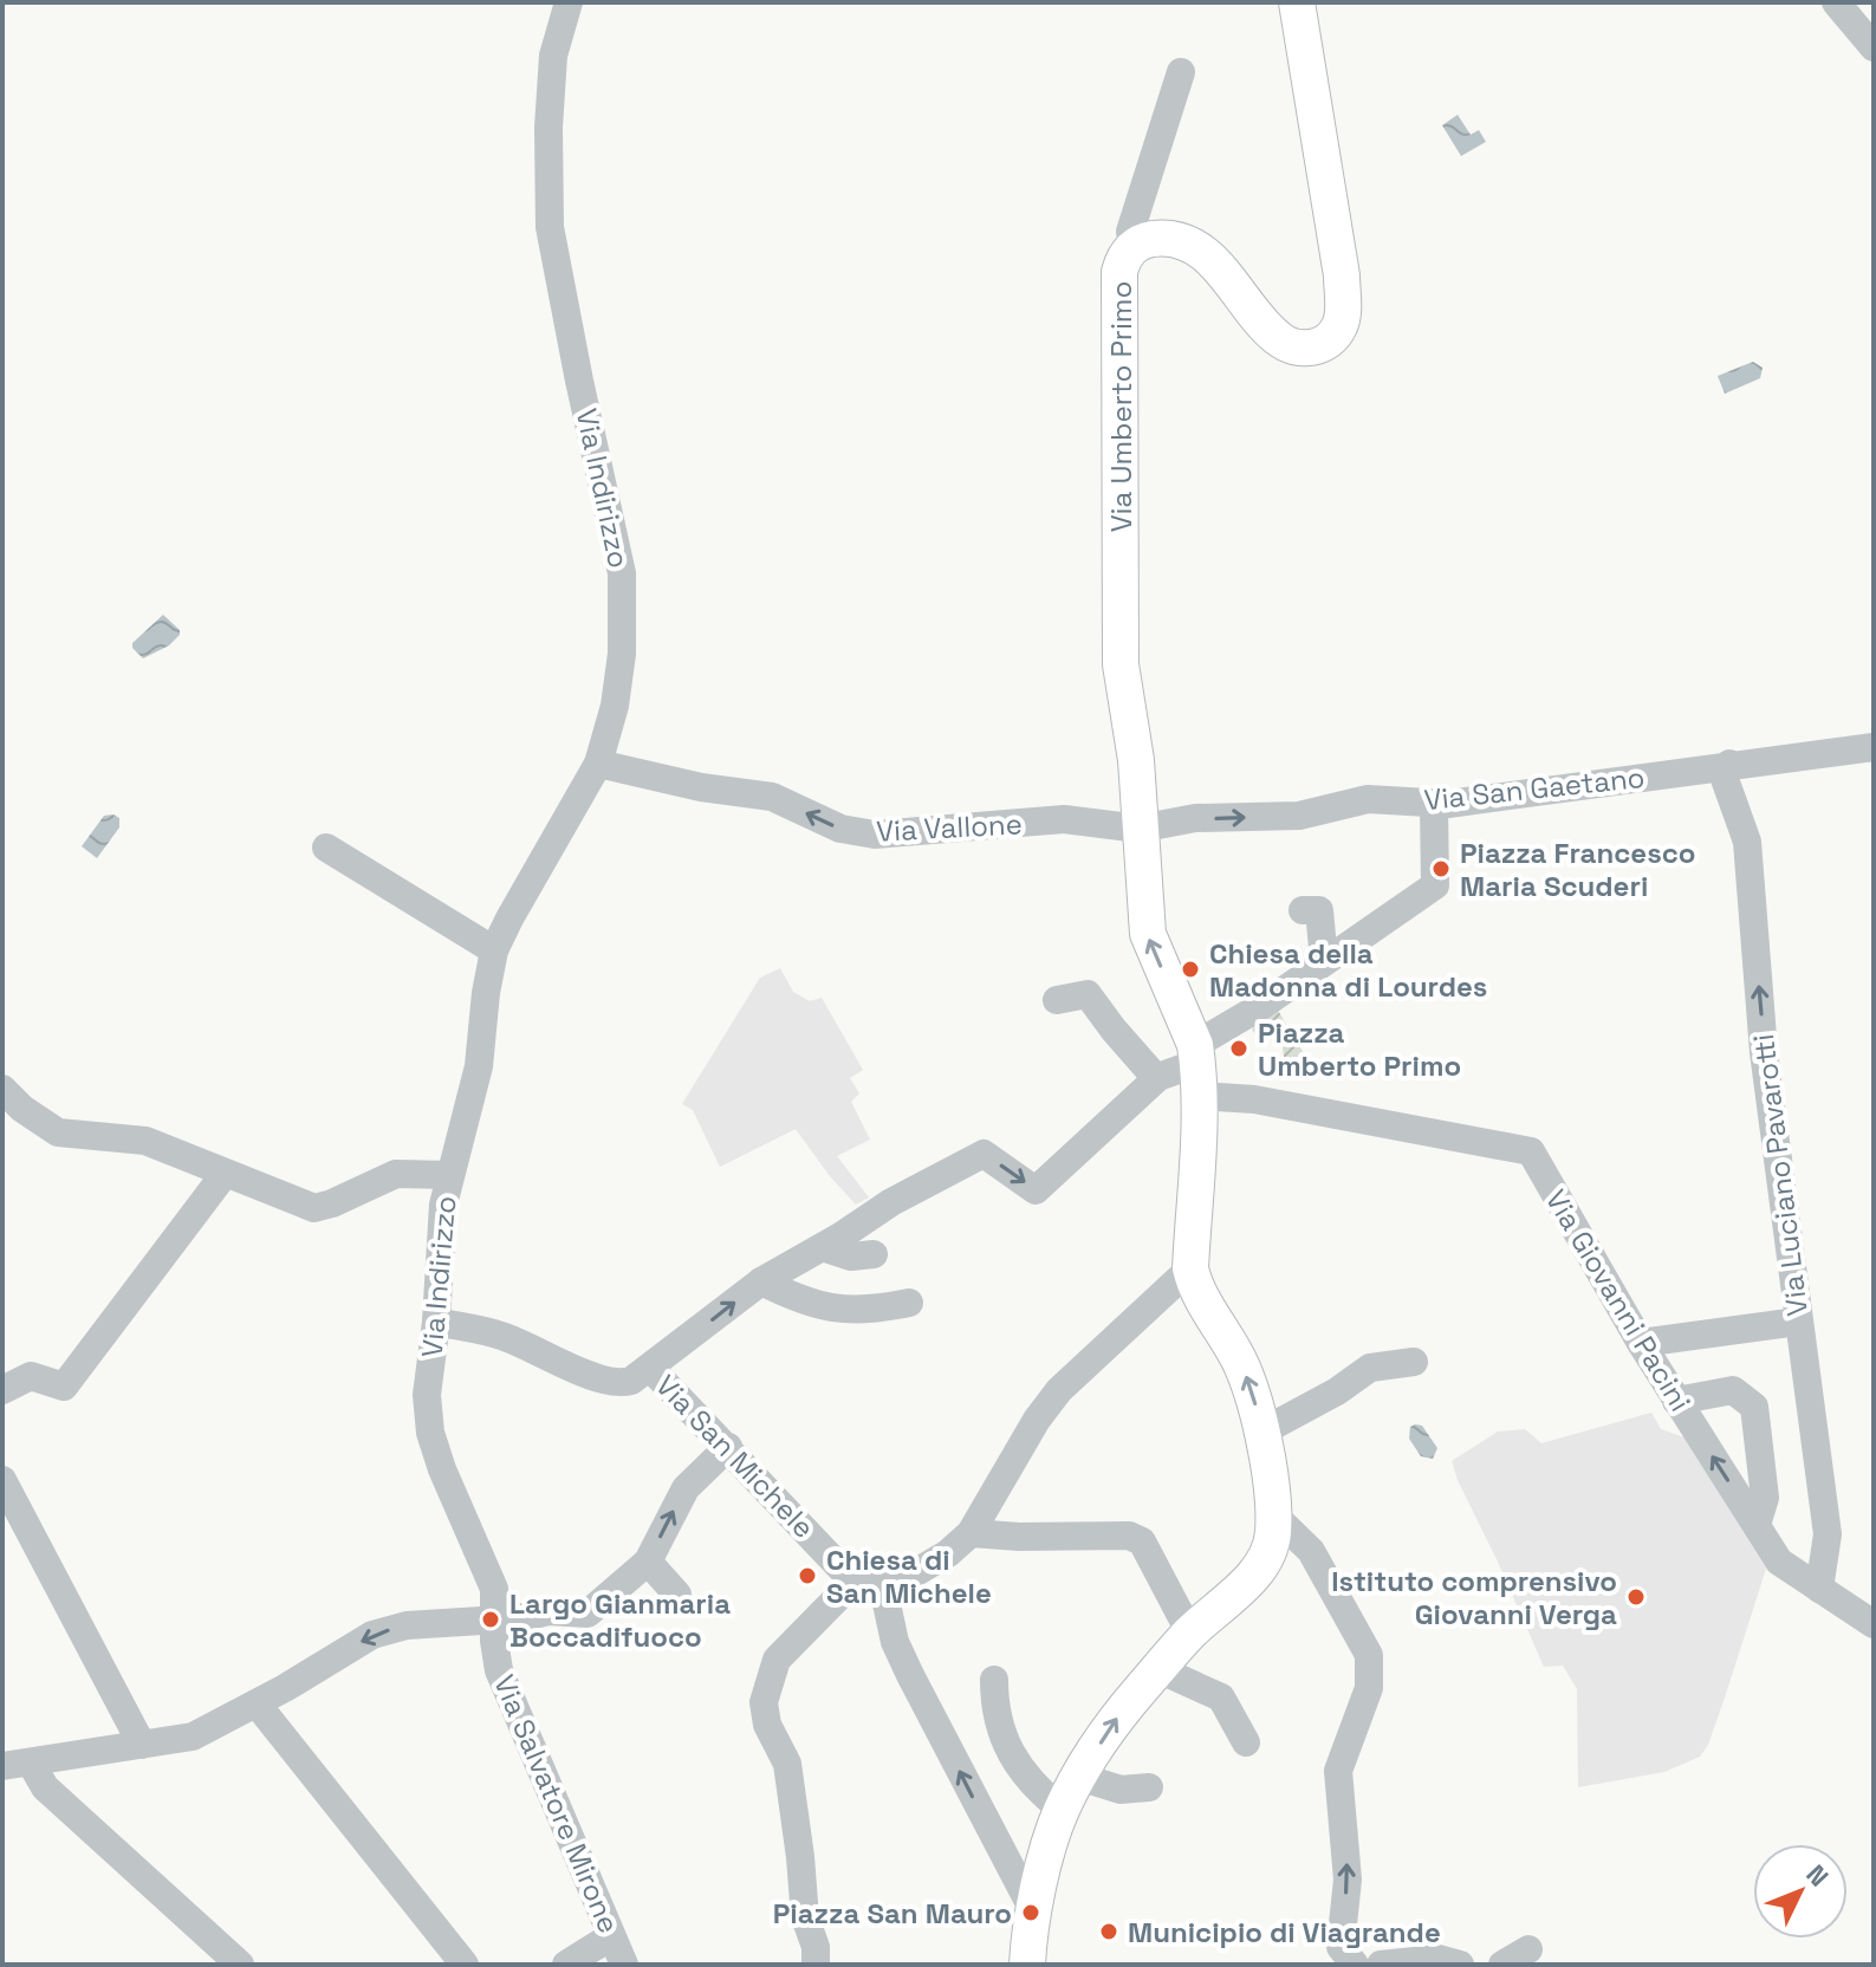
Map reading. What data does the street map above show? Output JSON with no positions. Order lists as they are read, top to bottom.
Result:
{
  "streets": {
    "main road": ["Via Umberto Primo"],
    "street": [
      "Via Indirizzo",
      "Via San Gaetano",
      "Via Vallone",
      "Via Luciano Pavarotti",
      "Via Giovanni Pacini",
      "Via San Michele",
      "Via Salvatore Mirone"
    ]
  },
  "crossings": [
    ["Via Umberto Primo", "Via San Gaetano"],
    ["Via Umberto Primo", "Via Vallone"],
    ["Via Umberto Primo", "Via Giovanni Pacini"],
    ["Via Indirizzo", "Via Vallone"],
    ["Via Indirizzo", "Via Salvatore Mirone"],
    ["Via San Gaetano", "Via Vallone"],
    ["Via San Gaetano", "Via Luciano Pavarotti"],
    ["Via Luciano Pavarotti", "Via Giovanni Pacini"]
  ],
  "one_way": ["Via San Gaetano", "Via Vallone", "Via Luciano Pavarotti"],
  "places": [
    "Piazza Francesco Maria Scuderi",
    "Chiesa della Madonna di Lourdes",
    "Piazza Umberto Primo",
    "Chiesa di San Michele",
    "Istituto comprensivo Giovanni Verga",
    "Largo Gianmaria Boccadifuoco",
    "Piazza San Mauro",
    "Municipio di Viagrande"
  ],
  "north": "top right"
}
